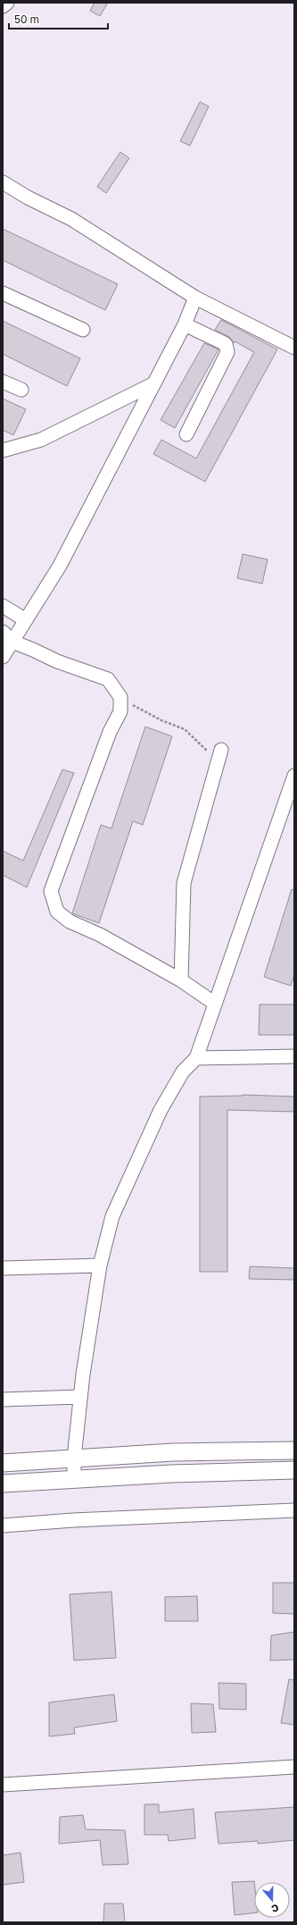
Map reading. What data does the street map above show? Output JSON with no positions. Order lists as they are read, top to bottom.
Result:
{
  "scale_bar": "50 m",
  "north": "bottom"
}
